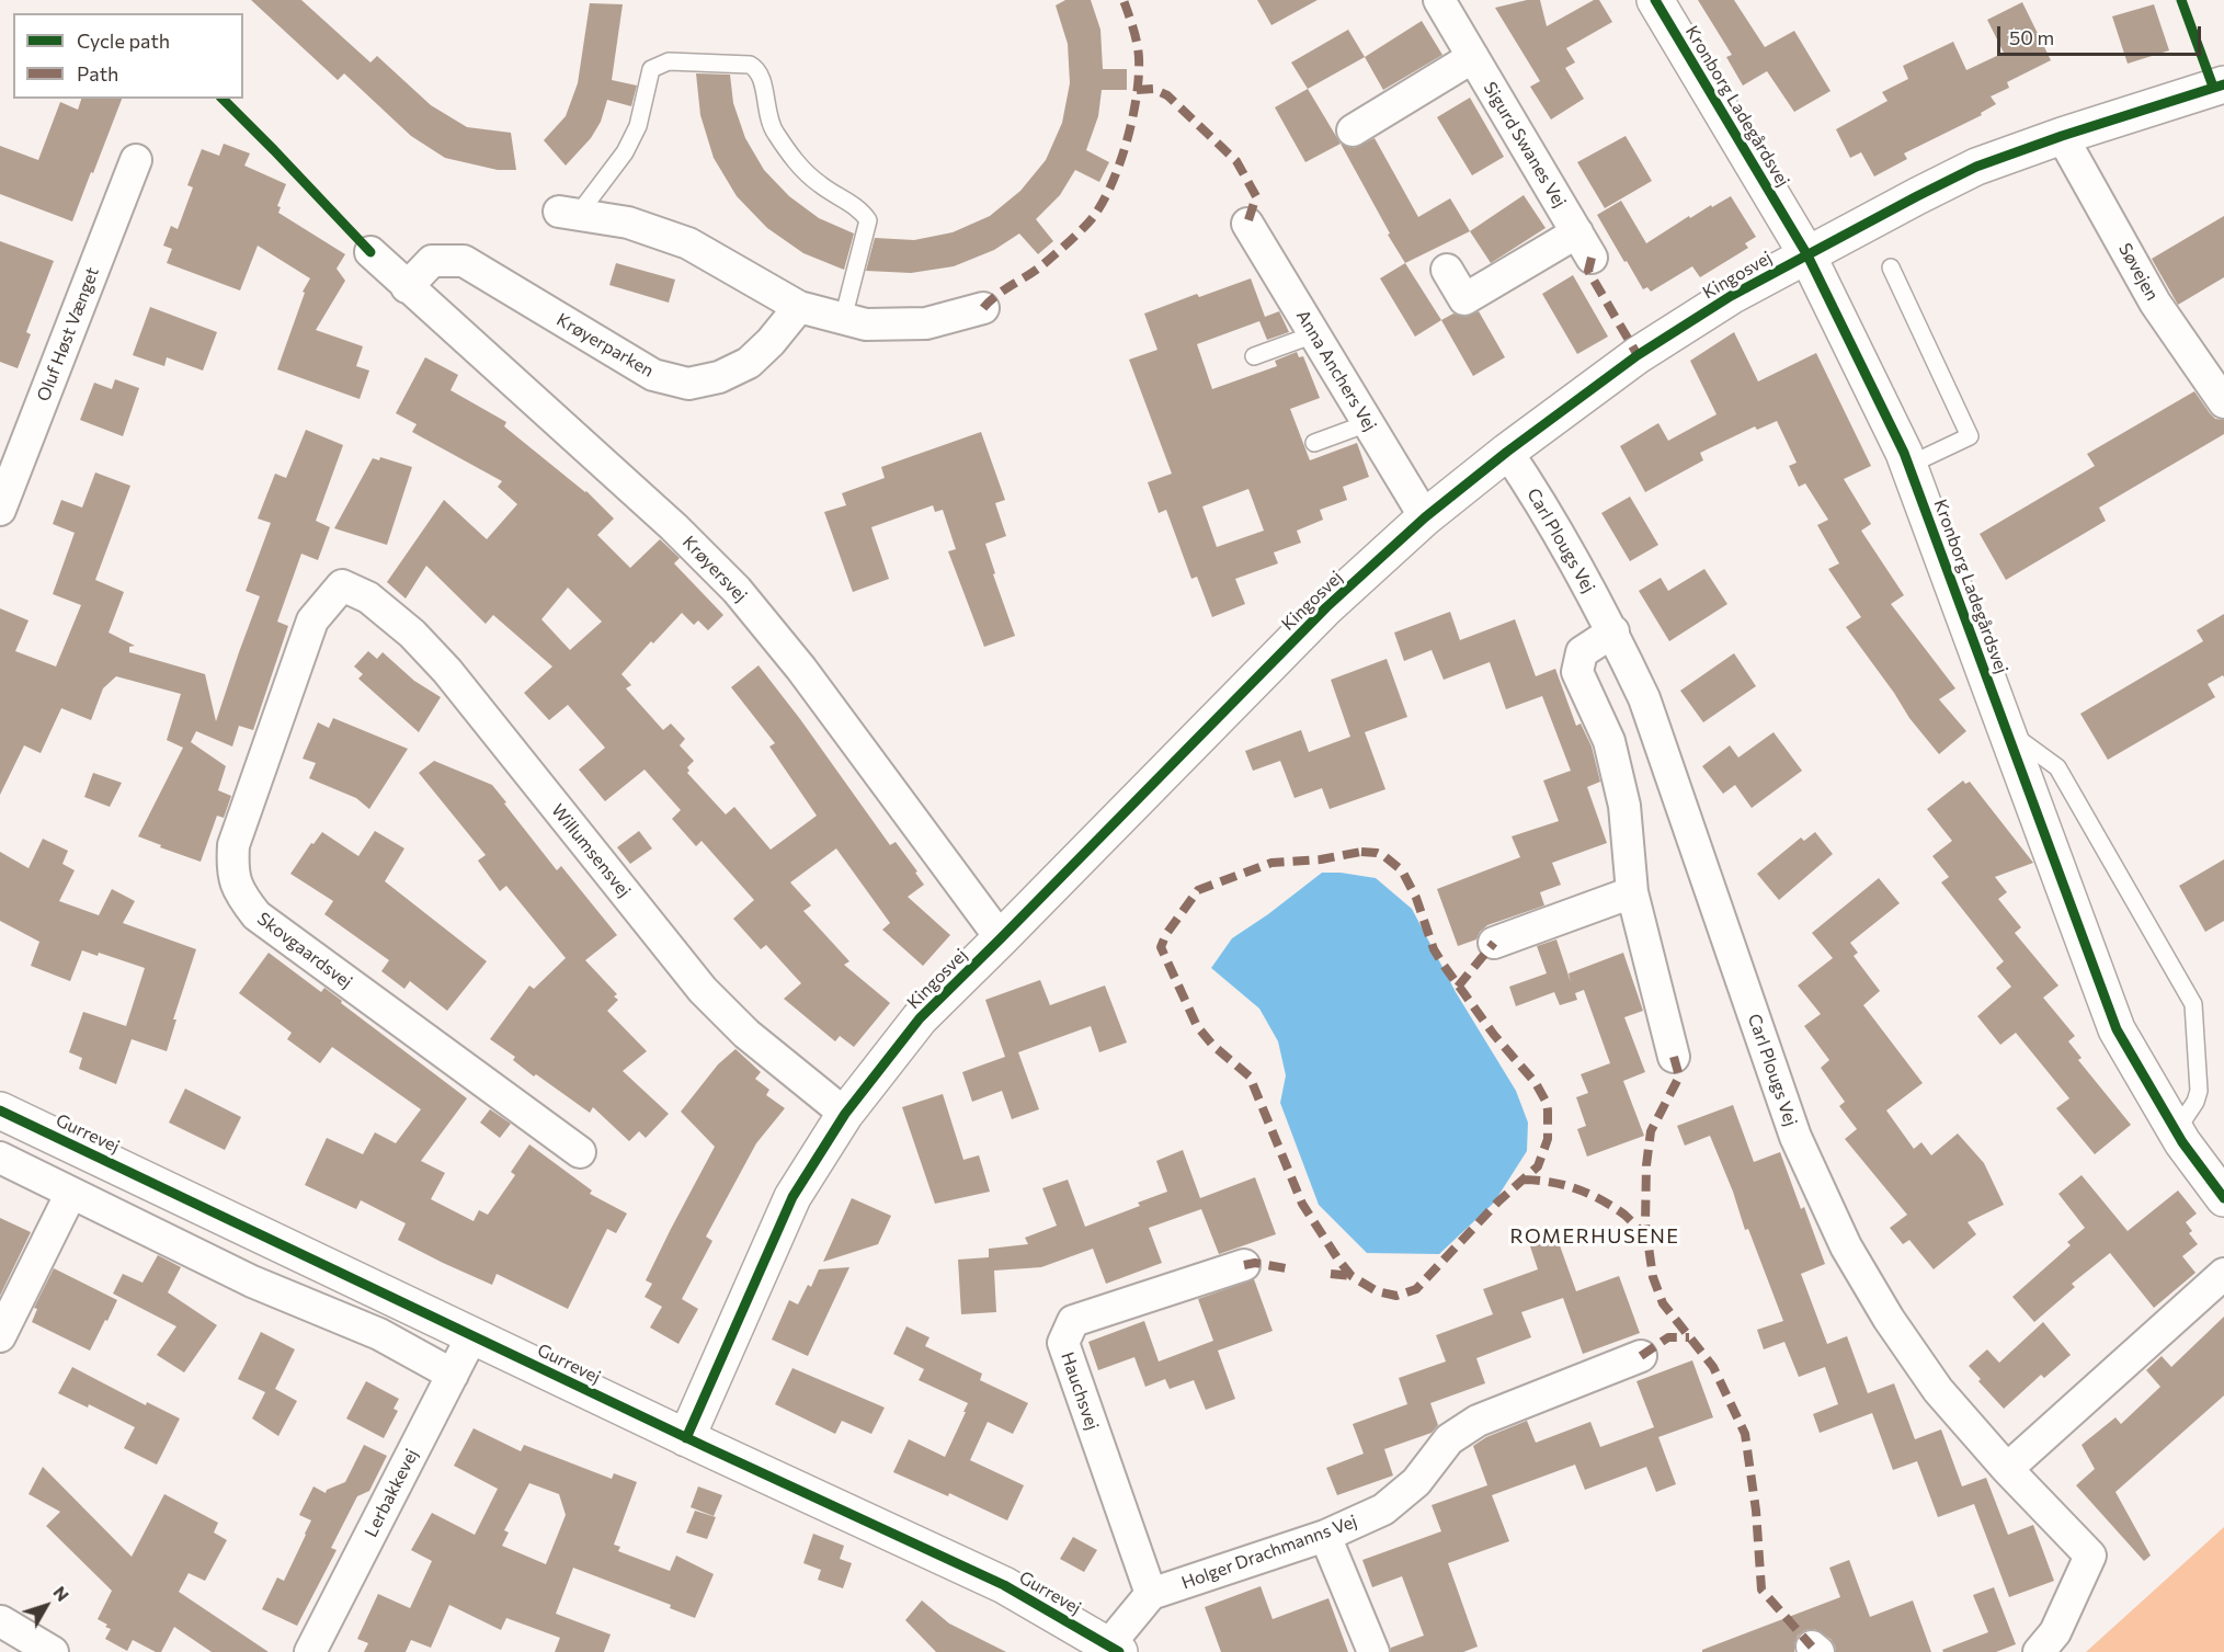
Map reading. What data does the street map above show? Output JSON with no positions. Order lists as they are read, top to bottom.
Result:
{
  "streets": {
    "street": [
      "Kronborg Ladegårdsvej",
      "Sigurd Swanes Vej",
      "Søvejen",
      "Kingosvej",
      "Oluf Høst Vænget",
      "Krøyerparken",
      "Anna Anchers Vej",
      "Carl Plougs Vej",
      "Krøyersvej",
      "Willumsensvej",
      "Skovgaardsvej",
      "Gurrevej",
      "Hauchsvej",
      "Lerbakkevej",
      "Holger Drachmanns Vej"
    ]
  },
  "crossings": [
    ["Kronborg Ladegårdsvej", "Kingosvej"],
    ["Søvejen", "Kingosvej"],
    ["Kingosvej", "Anna Anchers Vej"],
    ["Kingosvej", "Carl Plougs Vej"],
    ["Kingosvej", "Krøyersvej"],
    ["Kingosvej", "Willumsensvej"],
    ["Kingosvej", "Gurrevej"],
    ["Krøyerparken", "Krøyersvej"],
    ["Willumsensvej", "Skovgaardsvej"],
    ["Gurrevej", "Lerbakkevej"],
    ["Hauchsvej", "Holger Drachmanns Vej"]
  ],
  "districts": ["ROMERHUSENE"],
  "legend": ["Cycle path", "Path"],
  "scale_bar": "50 m",
  "north": "top right"
}
